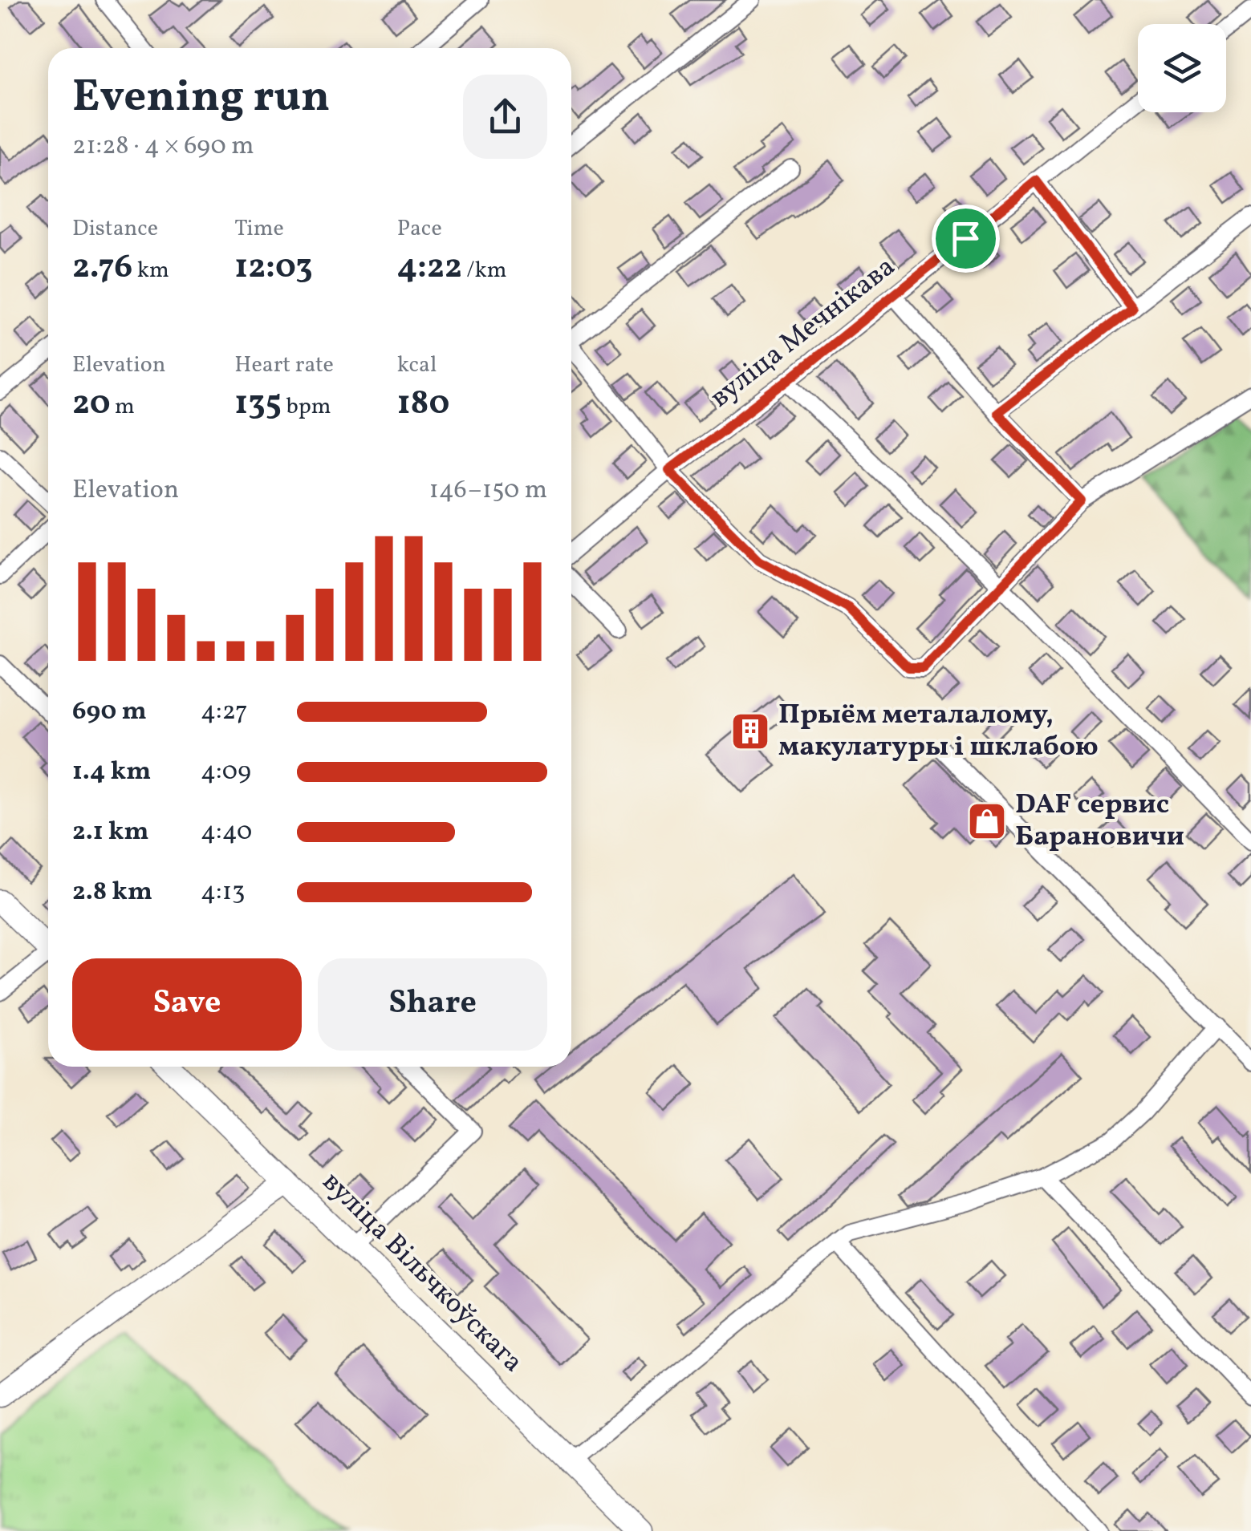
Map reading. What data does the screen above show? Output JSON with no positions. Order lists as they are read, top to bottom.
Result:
{
  "streets": {
    "main road": ["вуліца Вільчкоўскага"],
    "street": ["вуліца Мечнікава"]
  },
  "places": {
    "building": ["Прыём металалому, макулатуры і шклабою"],
    "shop": ["DAF сервис Барановичи"]
  },
  "page": {
    "heading": ["Evening run", "21:28 · 4 × 690 m"],
    "stats": [
      ["Distance", "2.76 km"],
      ["Time", "12:03"],
      ["Pace", "4:22 /km"],
      ["Elevation", "20 m"],
      ["Heart rate", "135 bpm"],
      ["kcal", "180"]
    ],
    "chart": ["Elevation", "146–150 m"],
    "list": [
      {
        "name": "690 m",
        "note": "4:27"
      },
      {
        "name": "1.4 km",
        "note": "4:09"
      },
      {
        "name": "2.1 km",
        "note": "4:40"
      },
      {
        "name": "2.8 km",
        "note": "4:13"
      }
    ],
    "buttons": ["Save", "Share"]
  }
}
